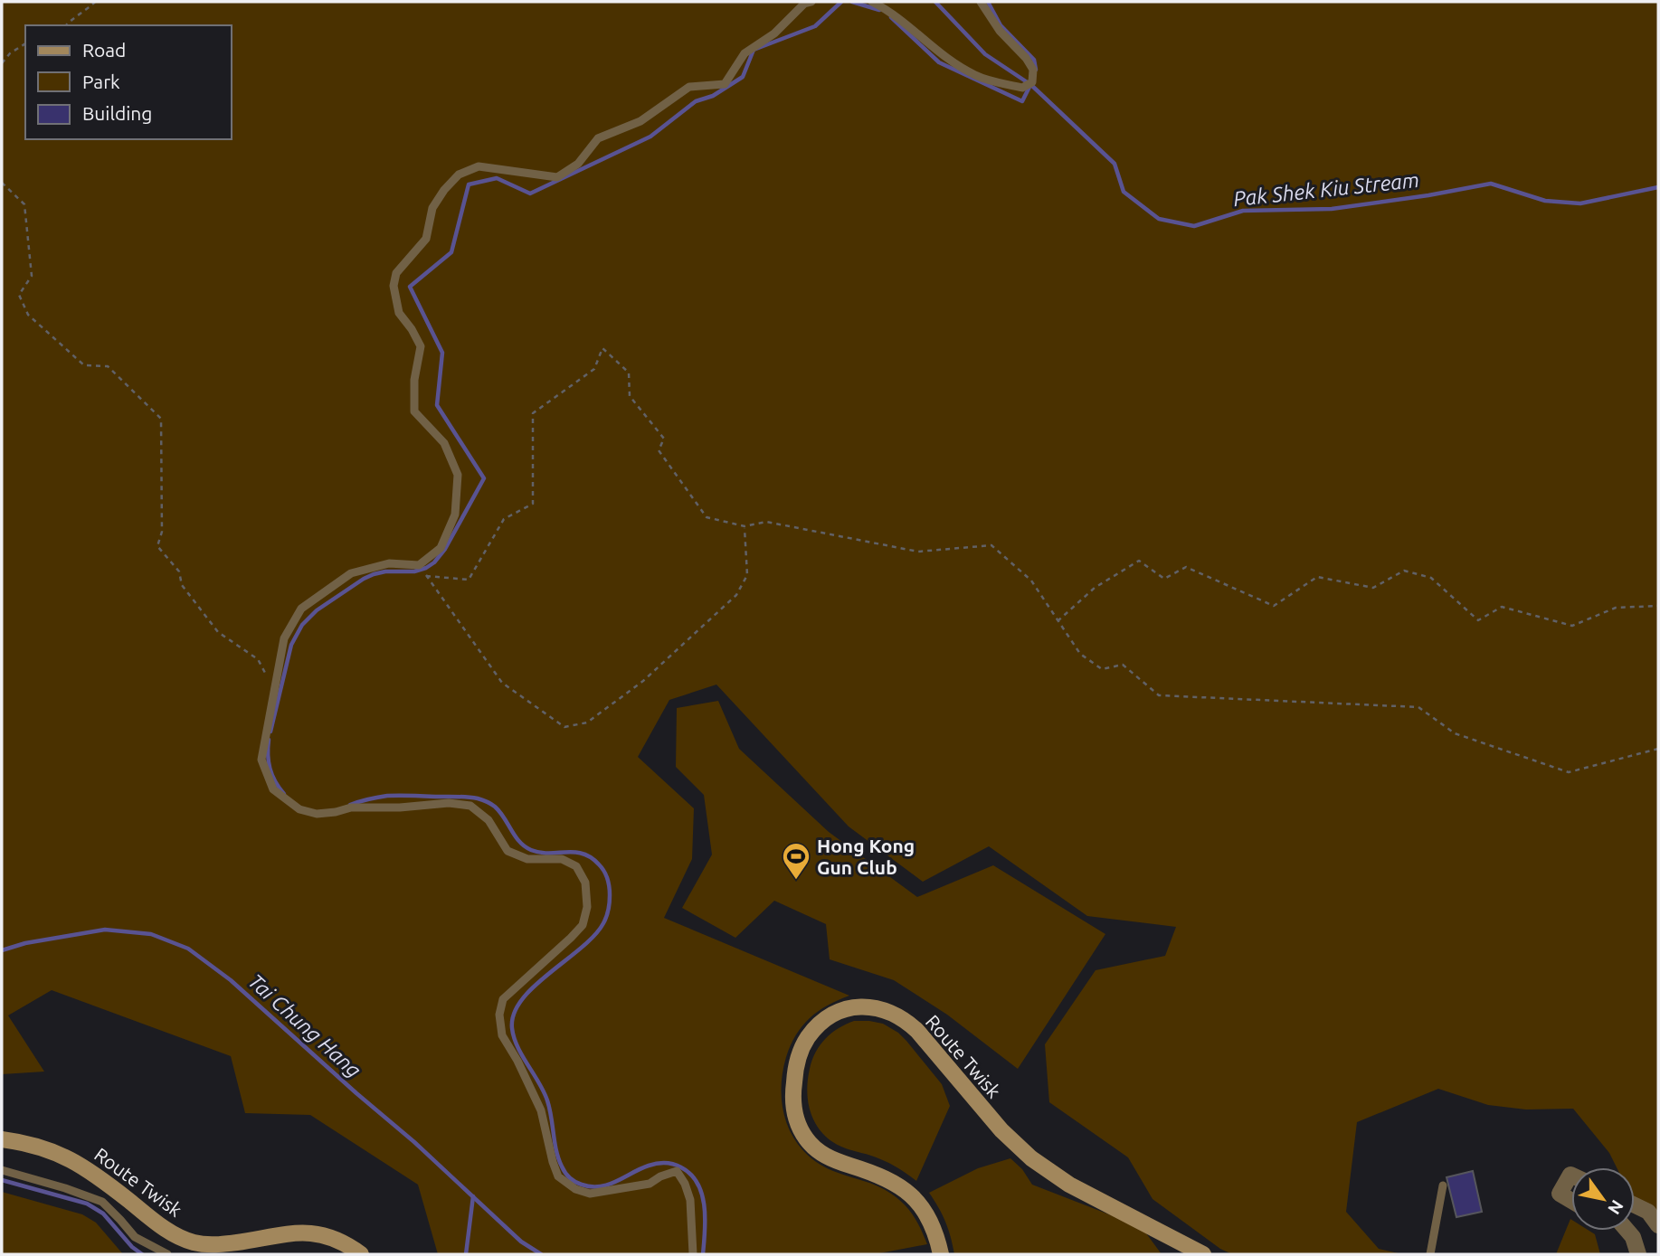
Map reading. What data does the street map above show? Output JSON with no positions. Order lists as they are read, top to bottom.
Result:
{
  "streets": {
    "main road": ["Route Twisk"]
  },
  "water": ["Pak Shek Kiu Stream", "Tai Chung Hang"],
  "places": {
    "sports": ["Hong Kong Gun Club"]
  },
  "legend": ["Road", "Park", "Building"],
  "north": "bottom right"
}
